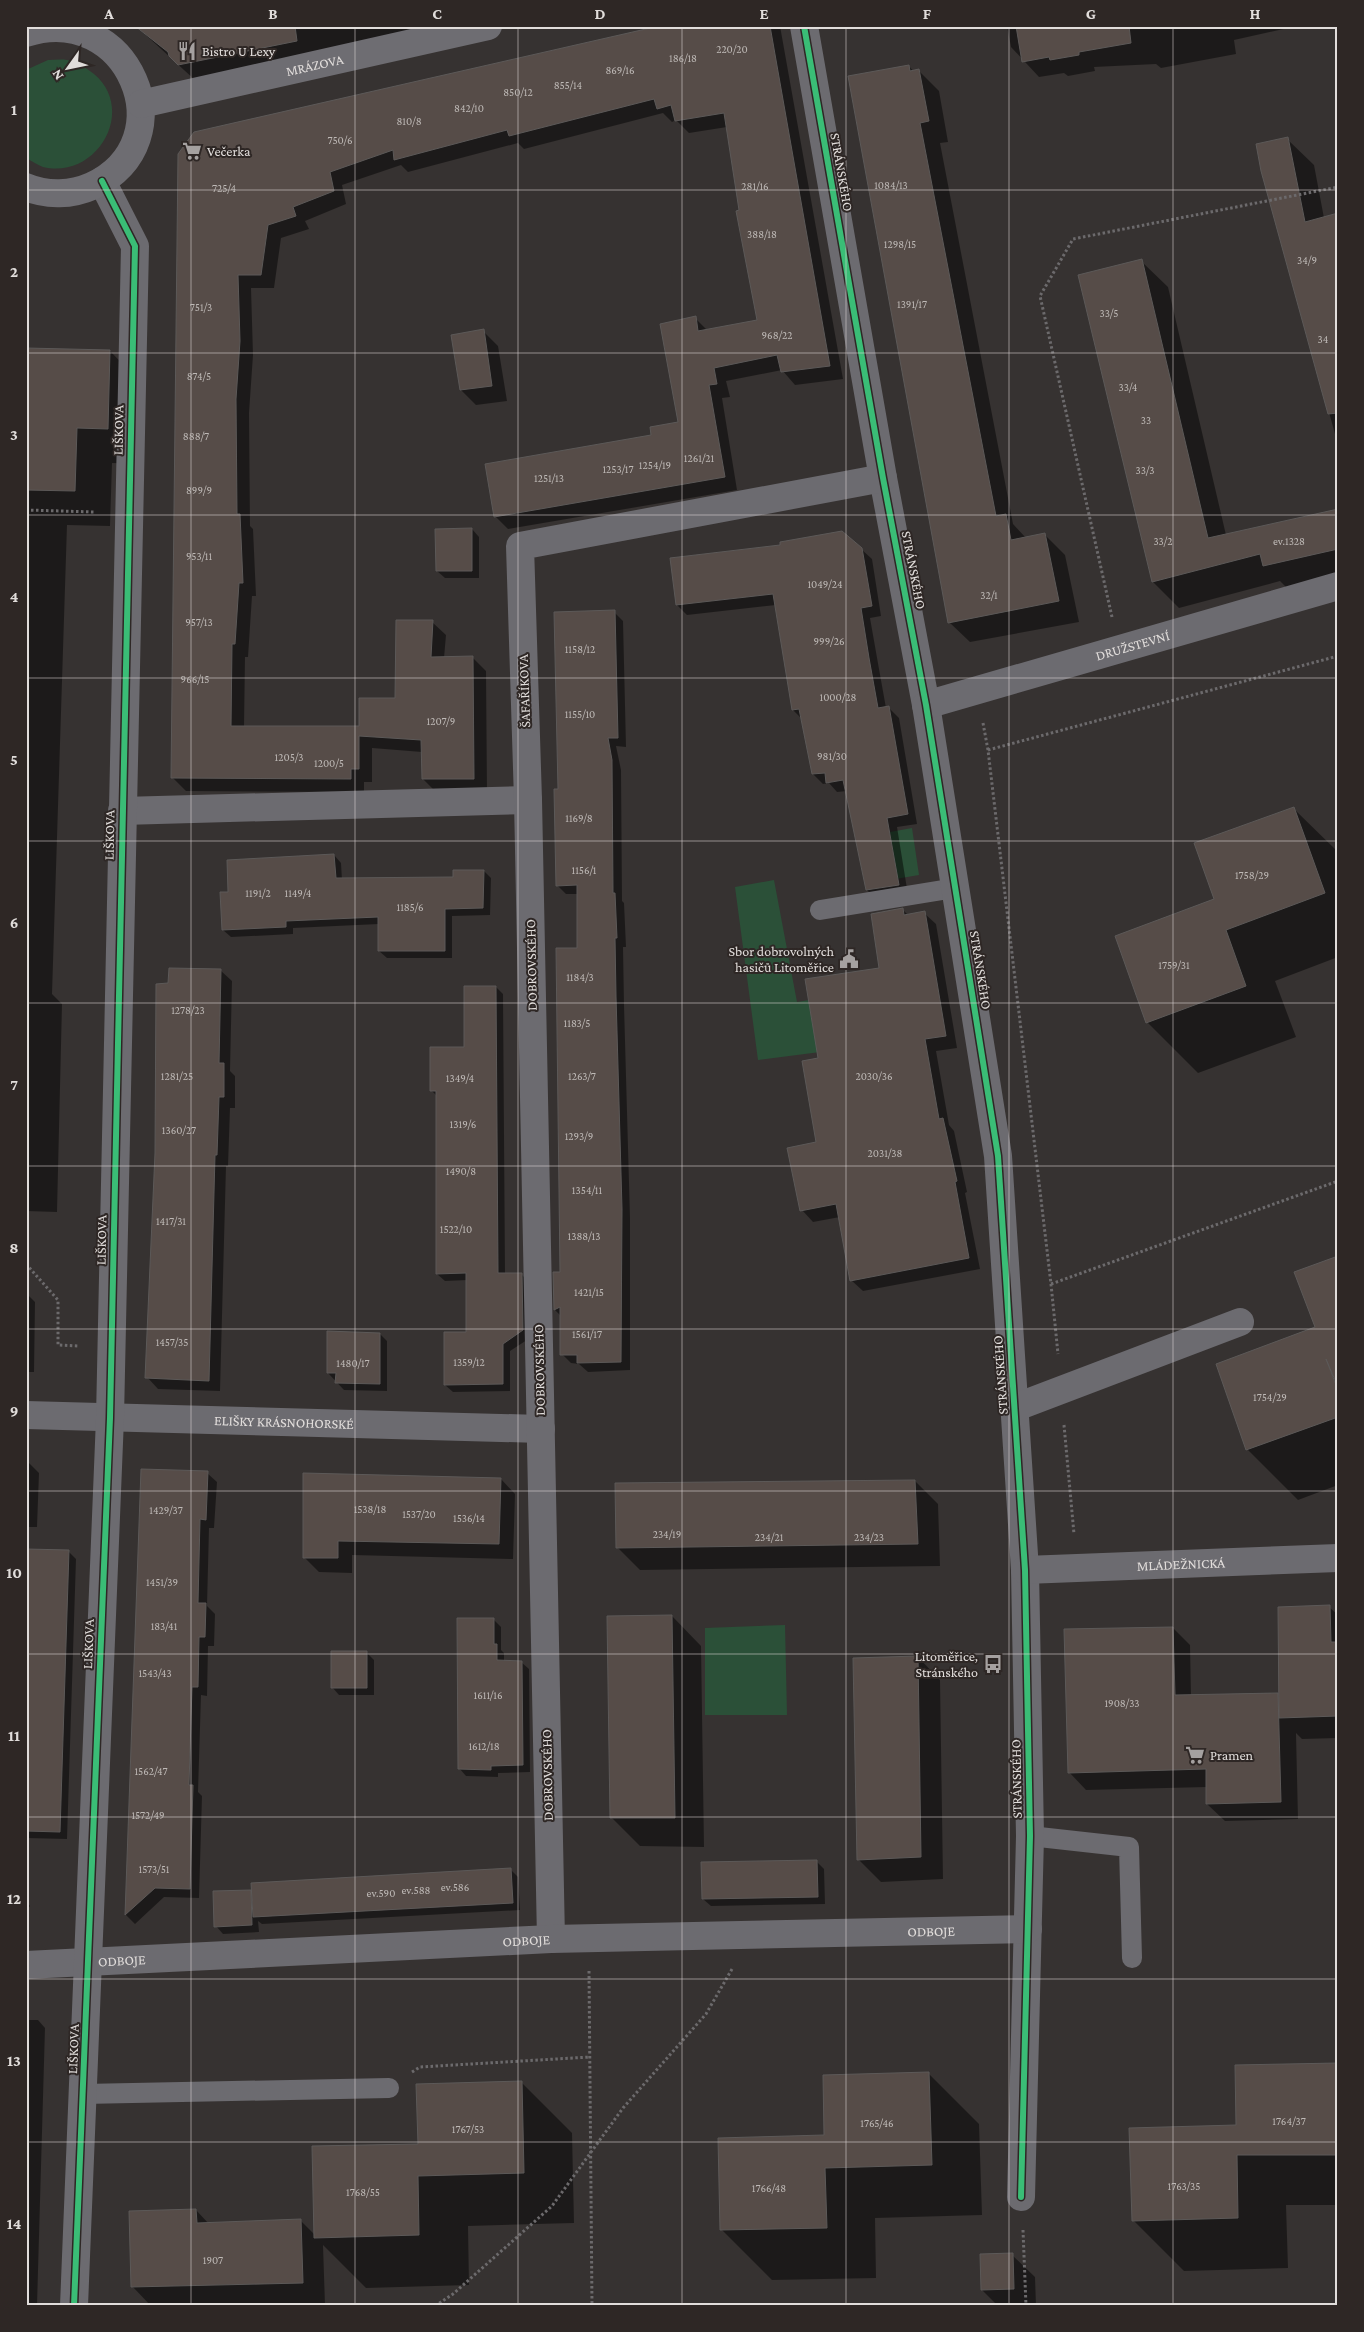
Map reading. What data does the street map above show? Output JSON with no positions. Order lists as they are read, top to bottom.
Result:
{
  "streets": {
    "main road": ["MRÁZOVA"],
    "street": [
      "STRÁNSKÉHO",
      "LIŠKOVA",
      "DRUŽSTEVNÍ",
      "ŠAFAŘÍKOVA",
      "DOBROVSKÉHO",
      "ELIŠKY KRÁSNOHORSKÉ",
      "MLÁDEŽNICKÁ",
      "ODBOJE"
    ]
  },
  "crossings": [
    ["STRÁNSKÉHO", "DRUŽSTEVNÍ"],
    ["STRÁNSKÉHO", "ŠAFAŘÍKOVA"],
    ["STRÁNSKÉHO", "MLÁDEŽNICKÁ"],
    ["STRÁNSKÉHO", "ODBOJE"],
    ["LIŠKOVA", "ELIŠKY KRÁSNOHORSKÉ"],
    ["LIŠKOVA", "ODBOJE"],
    ["ŠAFAŘÍKOVA", "DOBROVSKÉHO"],
    ["DOBROVSKÉHO", "ELIŠKY KRÁSNOHORSKÉ"],
    ["DOBROVSKÉHO", "ODBOJE"]
  ],
  "places": {
    "restaurant": ["Bistro U Lexy"],
    "supermarket": ["Večerka", "Pramen"],
    "public building": ["Sbor dobrovolných hasičů Litoměřice"],
    "bus stop": ["Litoměřice, Stránského"]
  },
  "house_numbers": [
    "220/20",
    "186/18",
    "869/16",
    "855/14",
    "850/12",
    "842/10",
    "810/8",
    "750/6",
    "1084/13",
    "281/16",
    "725/4",
    "388/18",
    "1298/15",
    "34/9",
    "1391/17",
    "751/3",
    "33/5",
    "968/22",
    "34",
    "874/5",
    "33/4",
    "33",
    "888/7",
    "1261/21",
    "1254/19",
    "1253/17",
    "33/3",
    "1251/13",
    "899/9",
    "33/2",
    "ev.1328",
    "953/11",
    "1049/24",
    "32/1",
    "957/13",
    "999/26",
    "1158/12",
    "966/15",
    "1000/28",
    "1155/10",
    "1207/9",
    "981/30",
    "1205/3",
    "1200/5",
    "1169/8",
    "1156/1",
    "1758/29",
    "1191/2",
    "1149/4",
    "1185/6",
    "1759/31",
    "1184/3",
    "1278/23",
    "1183/5",
    "1281/25",
    "1263/7",
    "2030/36",
    "1349/4",
    "1319/6",
    "1360/27",
    "1293/9",
    "2031/38",
    "1490/8",
    "1354/11",
    "1417/31",
    "1522/10",
    "1388/13",
    "1421/15",
    "1561/17",
    "1457/35",
    "1359/12",
    "1480/17",
    "1754/29",
    "1538/18",
    "1429/37",
    "1537/20",
    "1536/14",
    "234/19",
    "234/21",
    "234/23",
    "1451/39",
    "183/41",
    "1543/43",
    "1611/16",
    "1908/33",
    "1612/18",
    "1562/47",
    "1572/49",
    "1573/51",
    "ev.586",
    "ev.588",
    "ev.590",
    "1764/37",
    "1765/46",
    "1767/53",
    "1763/35",
    "1766/48",
    "1768/55",
    "1907"
  ],
  "north": "bottom left",
  "grid": {
    "columns": [
      "A",
      "B",
      "C",
      "D",
      "E",
      "F",
      "G",
      "H"
    ],
    "rows": [
      "1",
      "2",
      "3",
      "4",
      "5",
      "6",
      "7",
      "8",
      "9",
      "10",
      "11",
      "12",
      "13",
      "14"
    ]
  }
}
